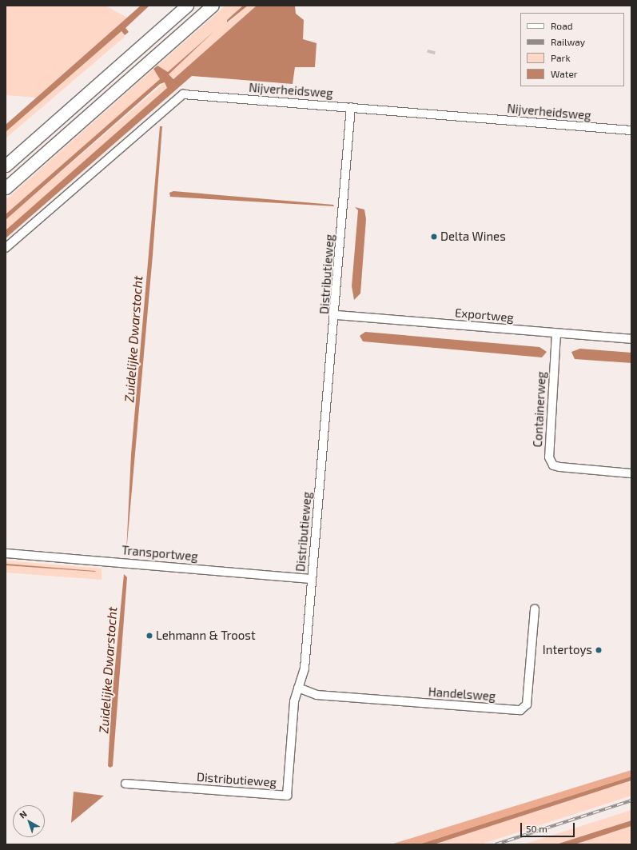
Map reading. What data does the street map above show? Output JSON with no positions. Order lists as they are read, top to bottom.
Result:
{
  "streets": {
    "street": [
      "Nijverheidsweg",
      "Distributieweg",
      "Exportweg",
      "Containerweg",
      "Transportweg",
      "Handelsweg"
    ]
  },
  "crossings": [
    ["Nijverheidsweg", "Distributieweg"],
    ["Distributieweg", "Exportweg"],
    ["Distributieweg", "Transportweg"],
    ["Distributieweg", "Handelsweg"],
    ["Exportweg", "Containerweg"]
  ],
  "water": ["Zuidelijke Dwarstocht"],
  "places": ["Delta Wines", "Lehmann & Troost", "Intertoys"],
  "legend": [
    "Road",
    "Railway",
    "Park",
    "Water"
  ],
  "scale_bar": "50 m",
  "north": "top left"
}
